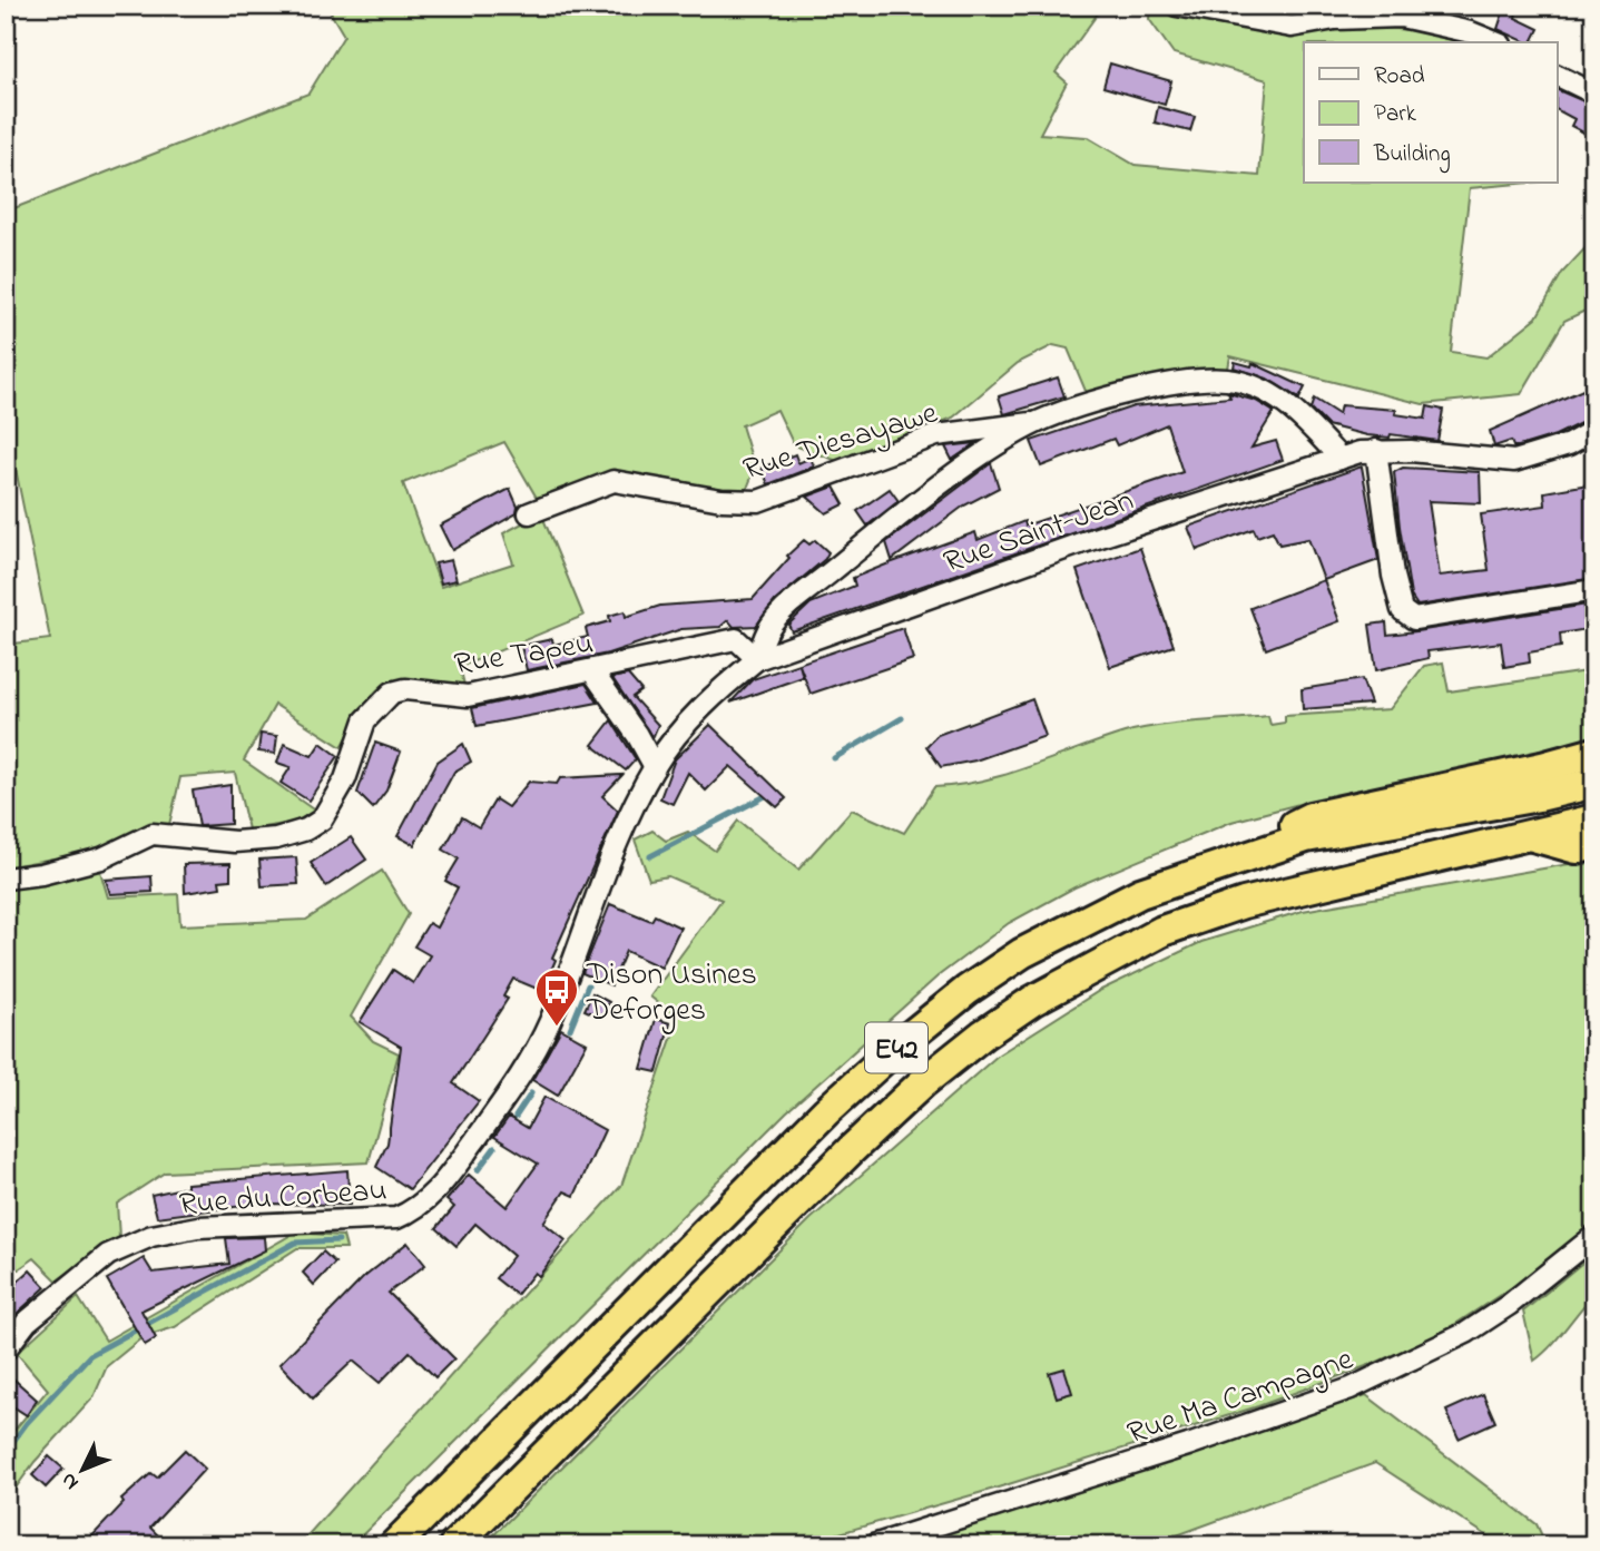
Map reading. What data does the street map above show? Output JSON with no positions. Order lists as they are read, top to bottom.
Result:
{
  "streets": {
    "highway": ["E42"],
    "street": [
      "Rue Diesayawe",
      "Rue Saint-Jean",
      "Rue Tapeu",
      "Rue du Corbeau",
      "Rue Ma Campagne"
    ]
  },
  "crossings": [
    ["Rue Diesayawe", "Rue Saint-Jean"],
    ["Rue Diesayawe", "Rue Tapeu"],
    ["Rue Diesayawe", "Rue du Corbeau"],
    ["Rue Saint-Jean", "Rue Tapeu"],
    ["Rue Saint-Jean", "Rue du Corbeau"],
    ["Rue Tapeu", "Rue du Corbeau"]
  ],
  "places": {
    "bus stop": ["Dison Usines Deforges"]
  },
  "legend": ["Road", "Park", "Building"],
  "north": "bottom left"
}
